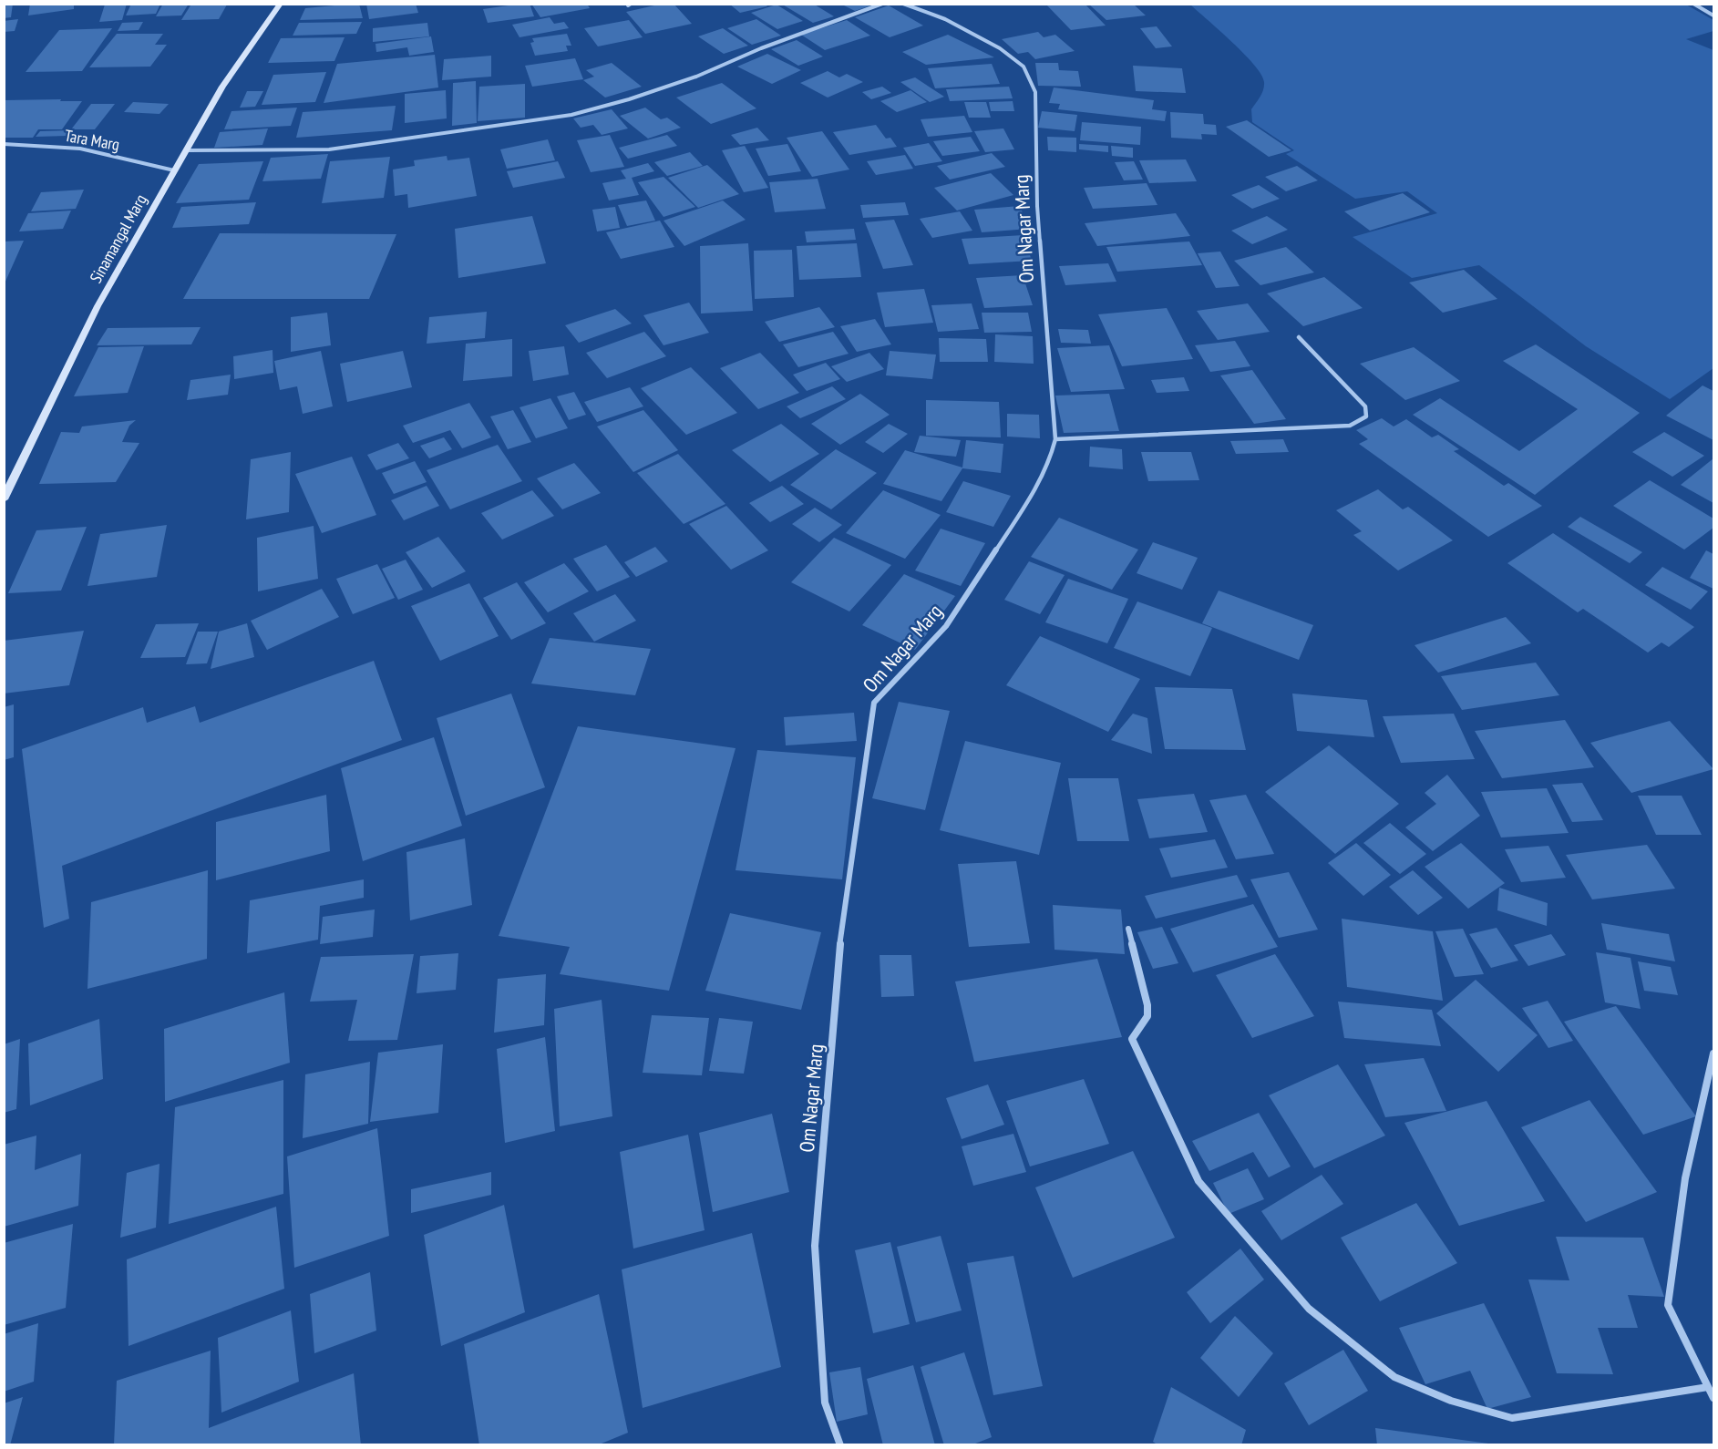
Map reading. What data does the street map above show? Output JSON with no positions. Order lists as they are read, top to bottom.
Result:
{
  "streets": {
    "main road": ["Sinamangal Marg"],
    "street": ["Tara Marg", "Om Nagar Marg"]
  },
  "crossings": [
    ["Tara Marg", "Sinamangal Marg"]
  ]
}
